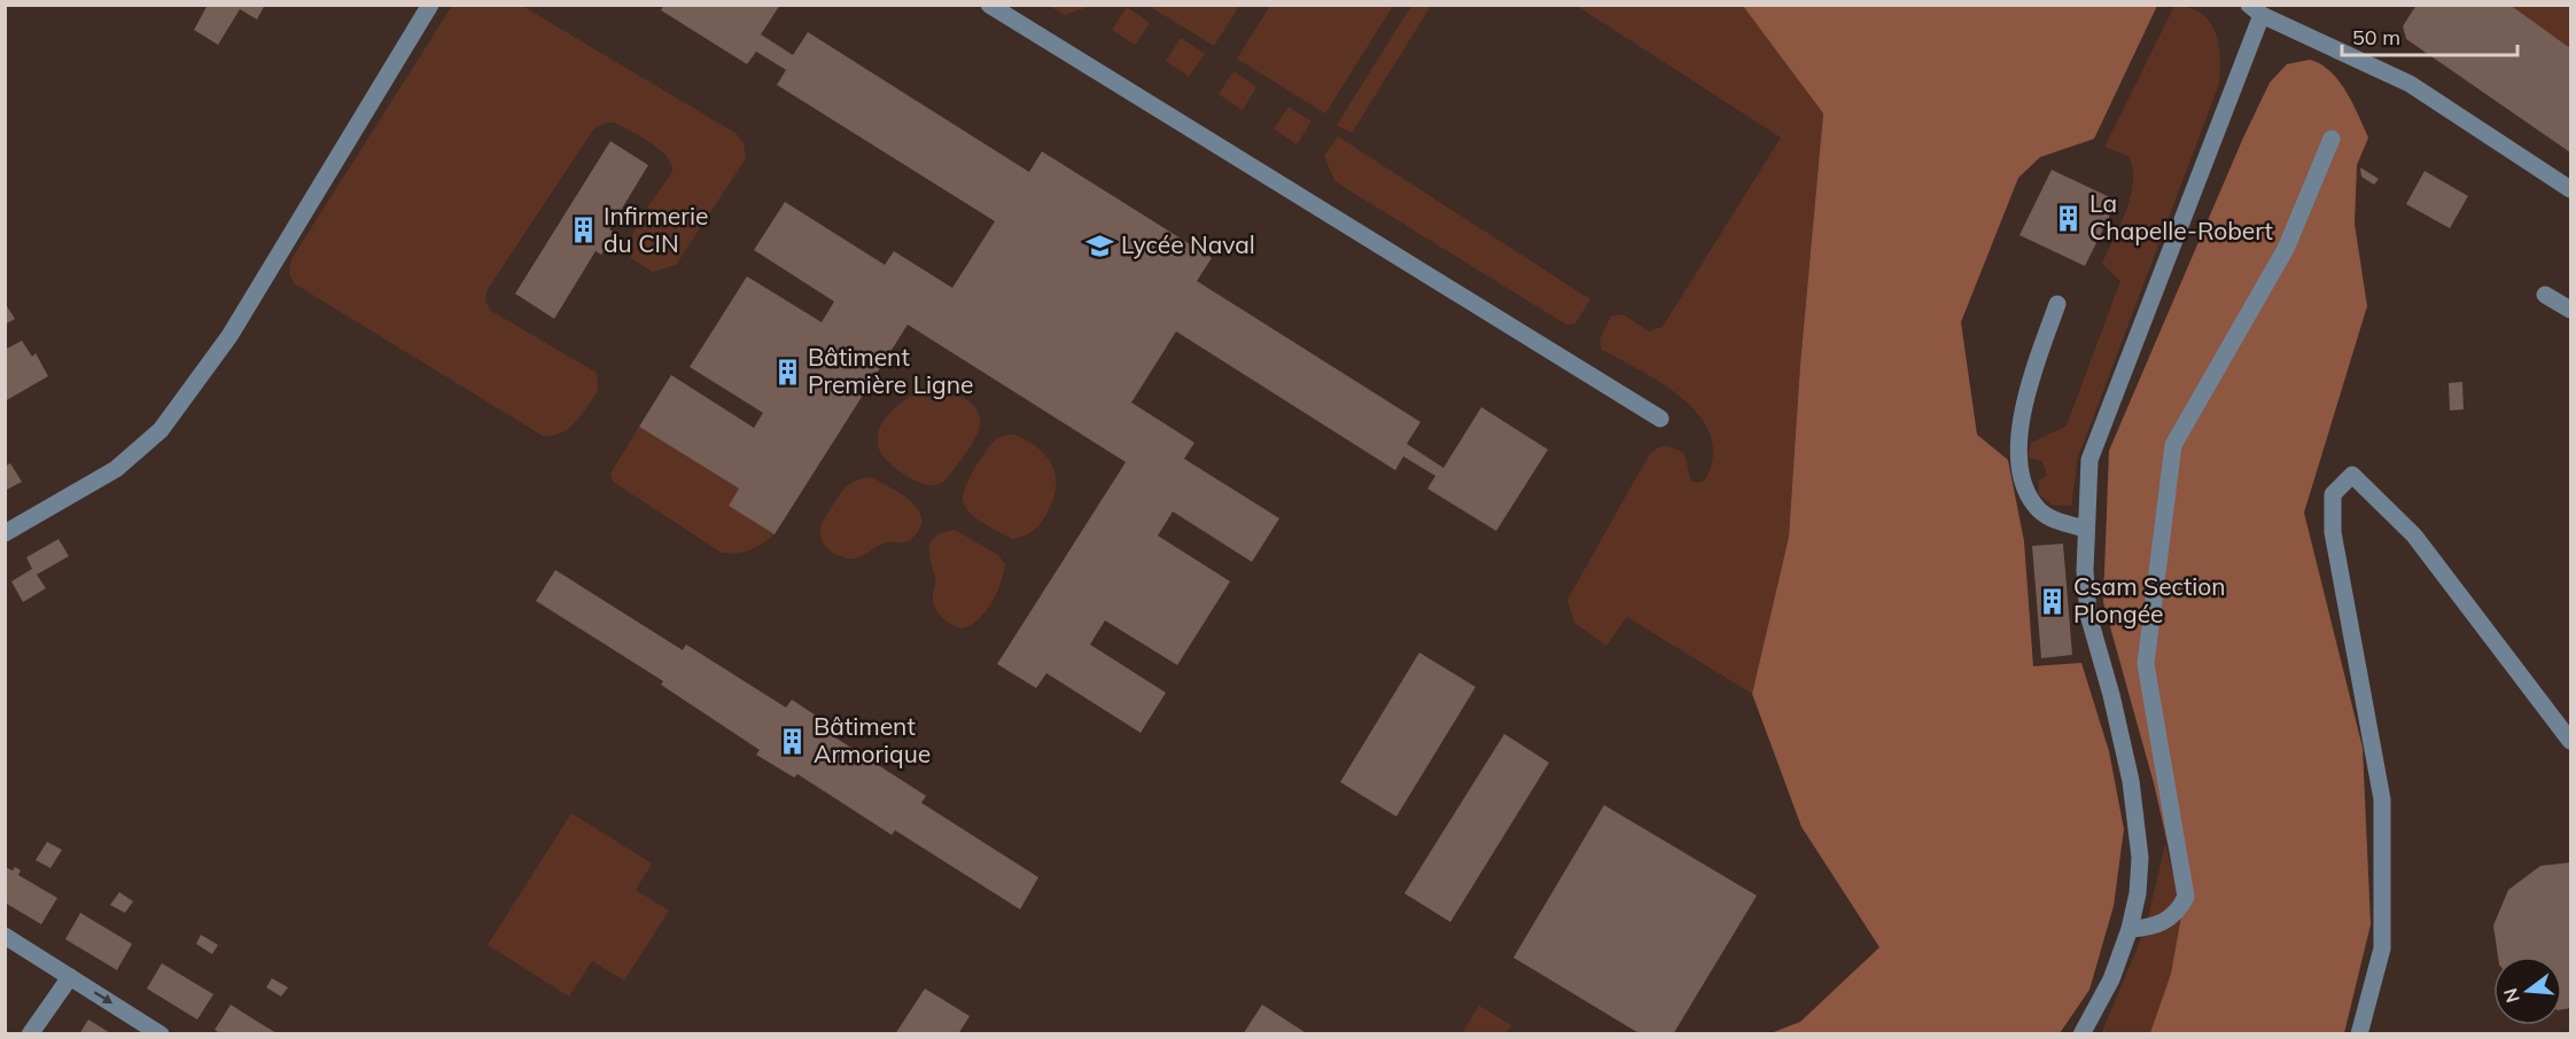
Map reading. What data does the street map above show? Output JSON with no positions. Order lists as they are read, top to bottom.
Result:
{
  "places": {
    "building": [
      "La Chapelle-Robert",
      "Infirmerie du CIN",
      "Bâtiment Première Ligne",
      "Csam Section Plongée",
      "Bâtiment Armorique"
    ],
    "school or university": ["Lycée Naval"]
  },
  "scale_bar": "50 m",
  "north": "left"
}
